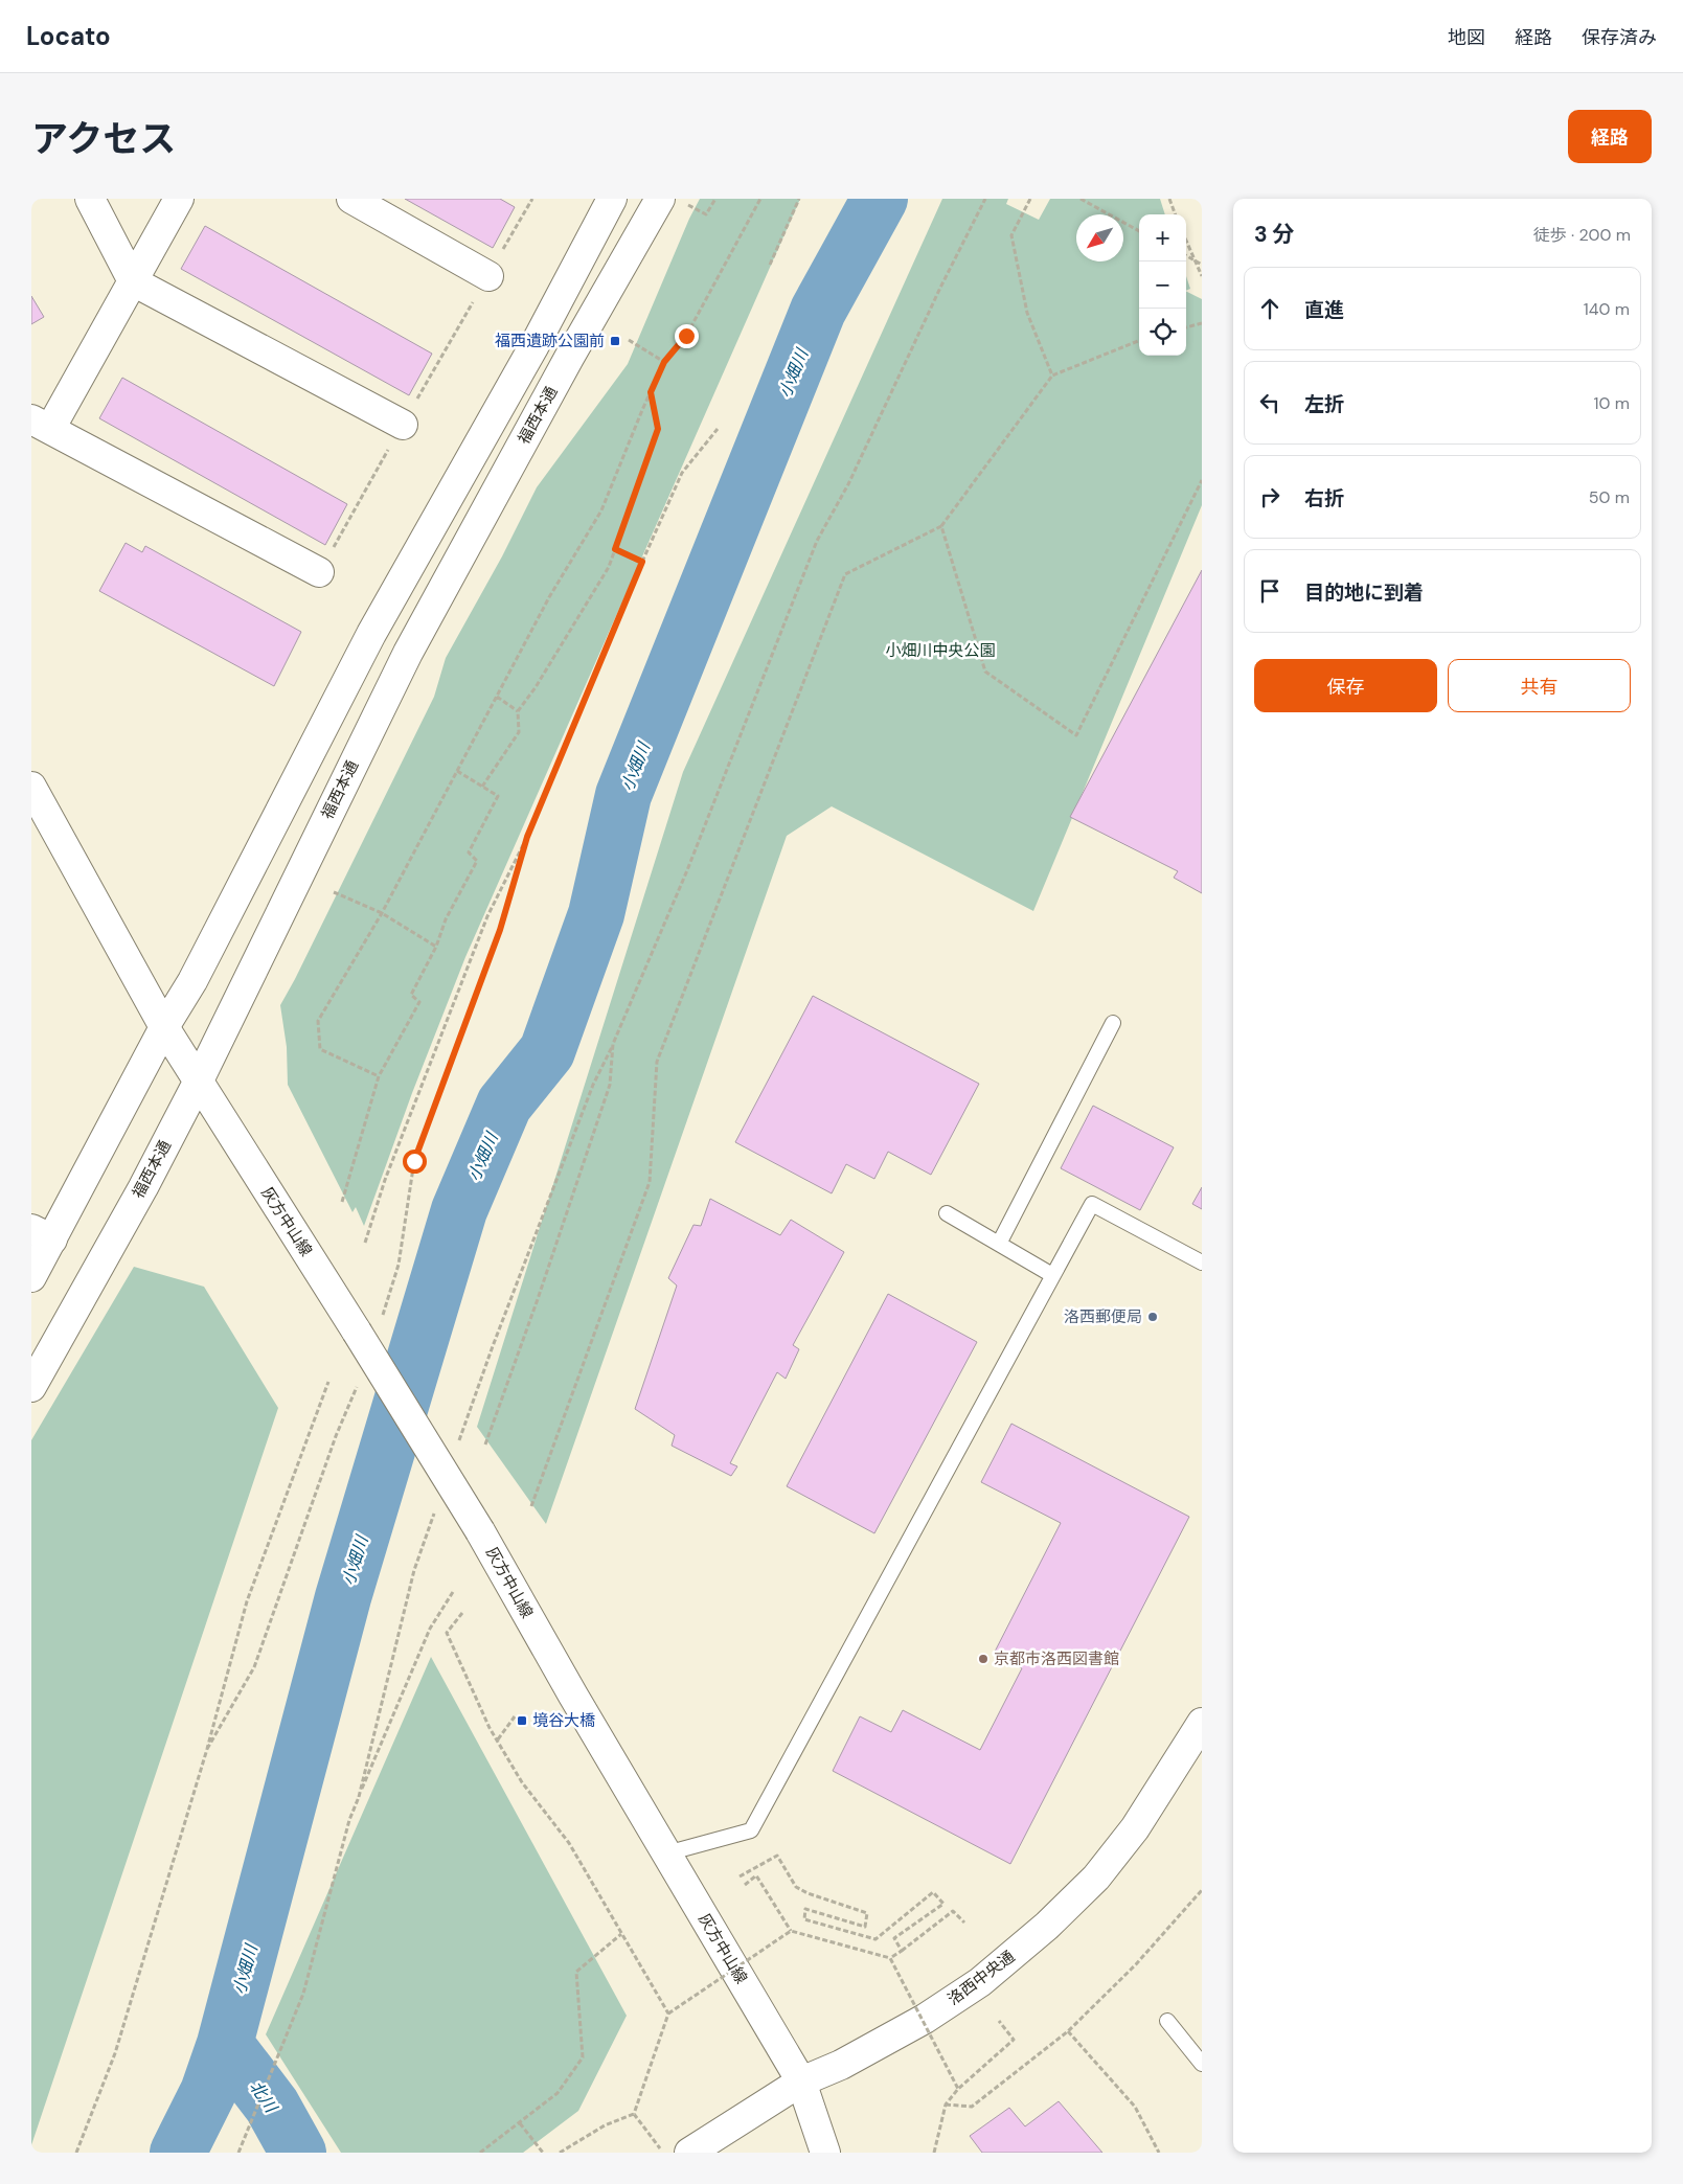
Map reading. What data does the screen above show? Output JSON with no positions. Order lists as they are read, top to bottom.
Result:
{
  "streets": {
    "street": ["福西本通", "灰方中山線", "洛西中央通"]
  },
  "crossings": [
    ["福西本通", "灰方中山線"],
    ["灰方中山線", "洛西中央通"]
  ],
  "water": ["小畑川", "北川"],
  "parks": ["小畑川中央公園"],
  "places": {
    "transit": ["福西遺跡公園前", "境谷大橋"],
    "other": ["洛西郵便局", "京都市洛西図書館"]
  },
  "north": "bottom left",
  "page": {
    "header": "Locato",
    "nav": ["地図", "経路", "保存済み"],
    "title": "アクセス",
    "buttons": [
      "経路",
      ["保存", "共有"]
    ],
    "heading": ["3 分", "徒歩 · 200 m"],
    "map_buttons": ["+", "−"],
    "list": [
      ["直進", "140 m"],
      ["左折", "10 m"],
      ["右折", "50 m"],
      "目的地に到着"
    ]
  }
}
